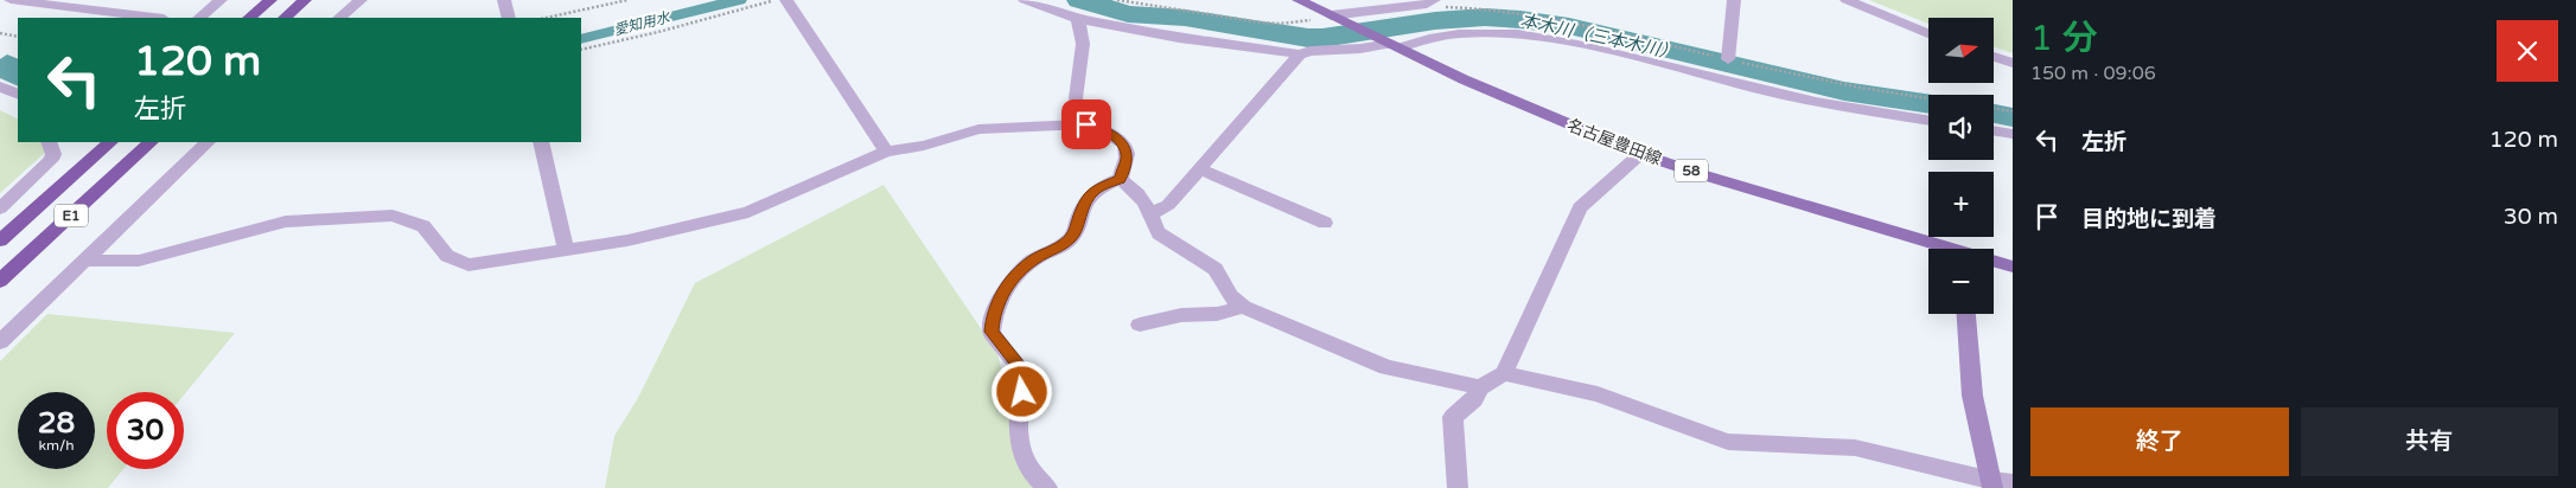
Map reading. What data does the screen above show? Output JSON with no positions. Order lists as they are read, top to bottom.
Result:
{
  "streets": {
    "highway": ["E1"],
    "main road": ["名古屋豊田線", "58"]
  },
  "water": ["愛知用水", "本木川（三本木川）"],
  "north": "right",
  "page": {
    "heading": ["1 分", "150 m · 09:06"],
    "map_buttons": ["+", "−"],
    "turn": ["120 m", "左折"],
    "list": [
      {
        "name": "左折",
        "value": "120 m"
      },
      {
        "name": "目的地に到着",
        "value": "30 m"
      }
    ],
    "speed": "28 km/h",
    "limit": "30",
    "buttons": ["終了", "共有"]
  }
}
